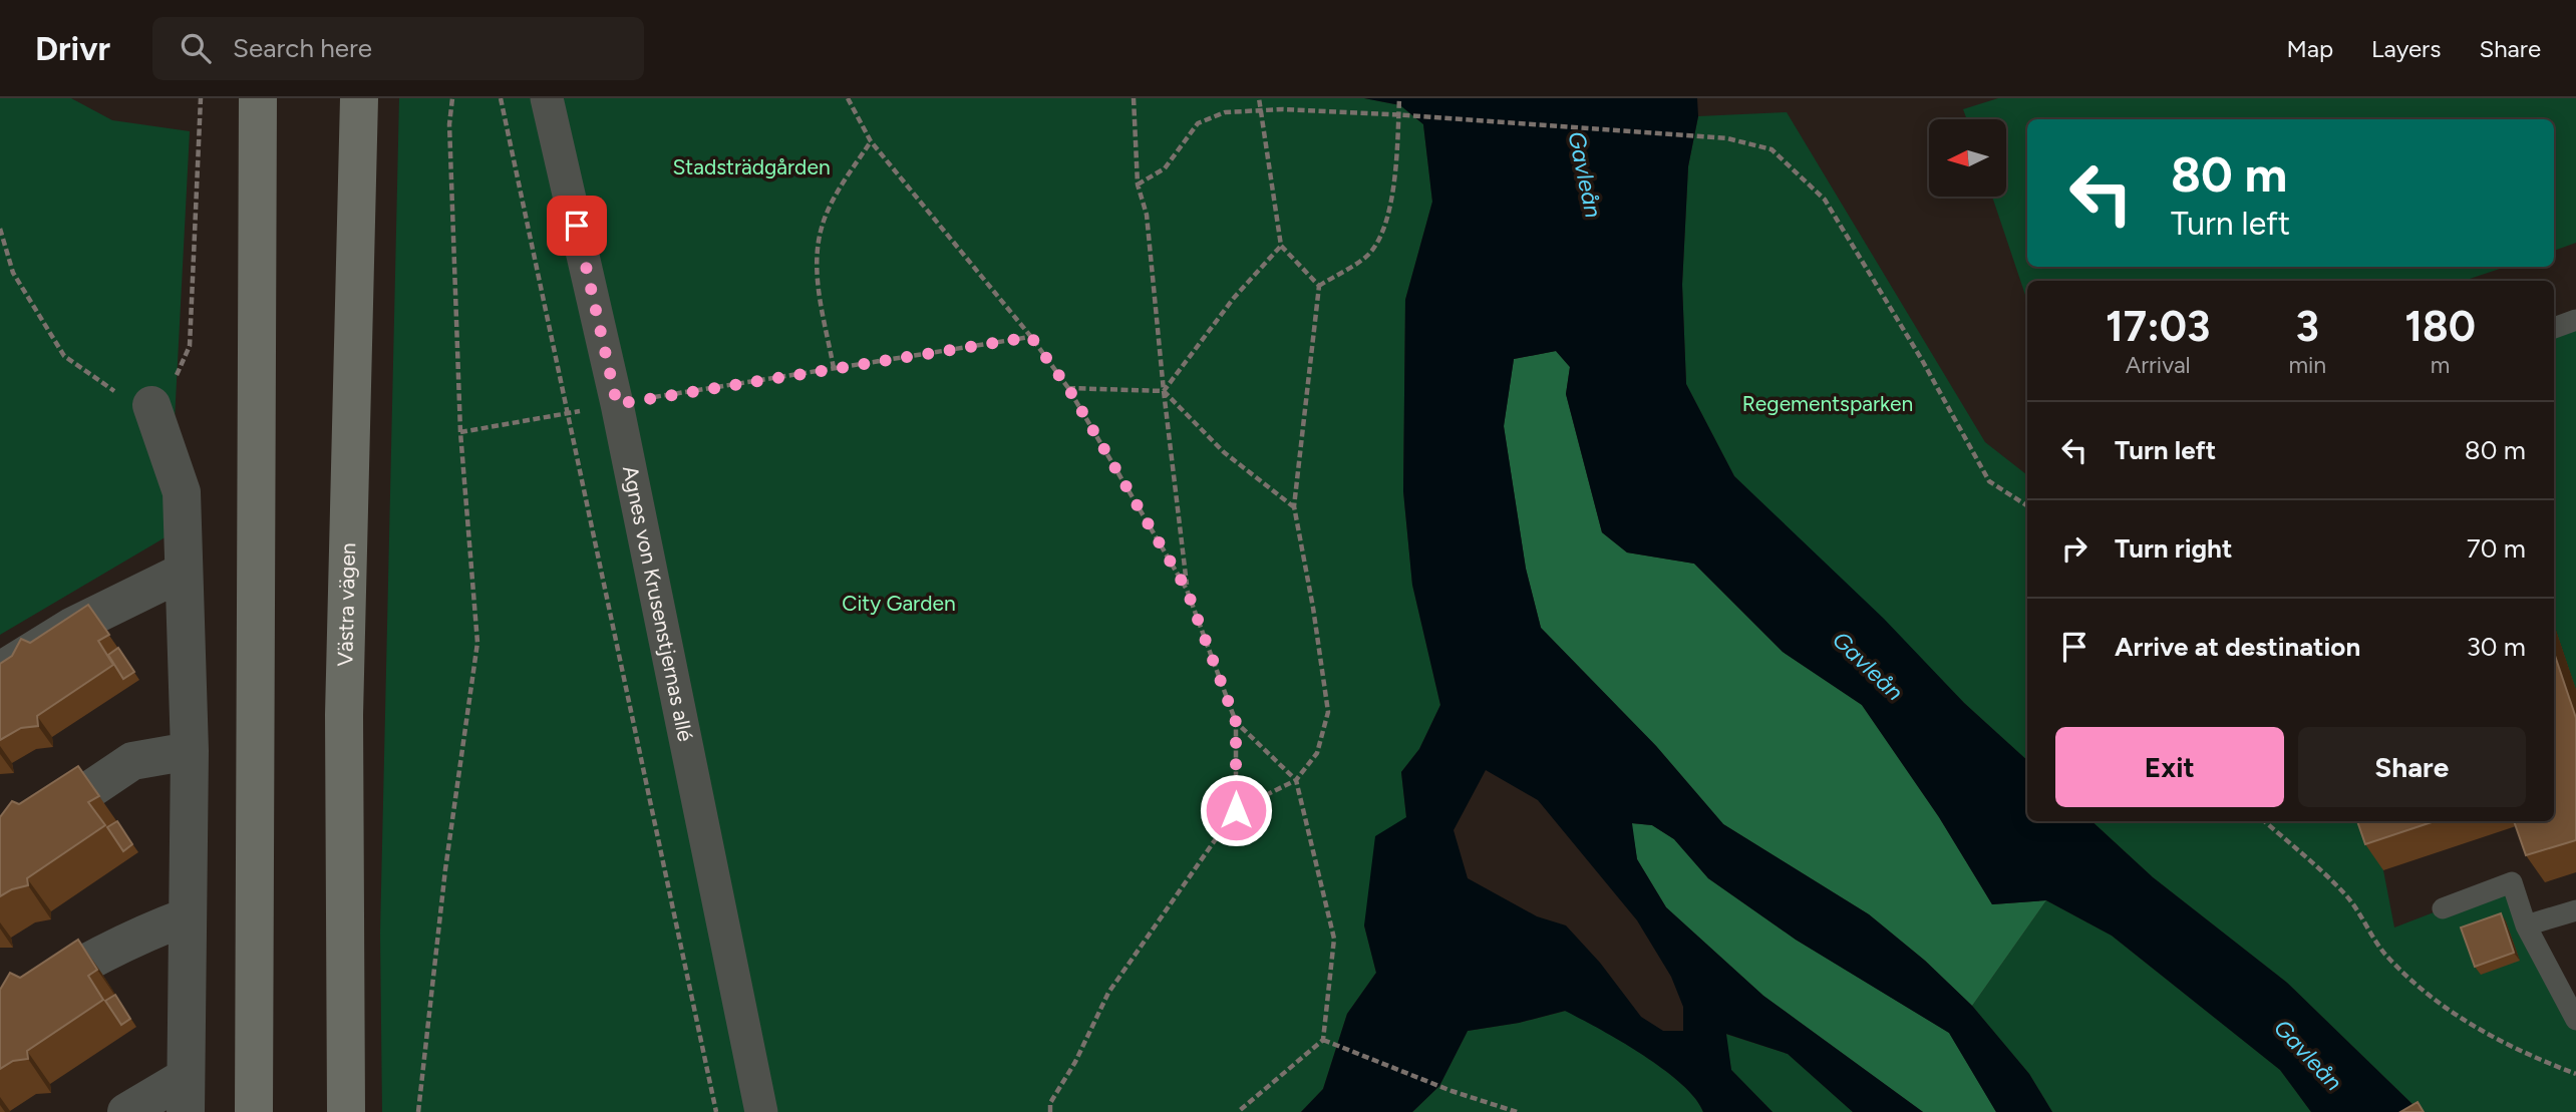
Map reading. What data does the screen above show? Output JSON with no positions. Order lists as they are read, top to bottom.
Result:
{
  "streets": {
    "main road": ["Västra vägen"],
    "street": ["Agnes von Krusenstjernas allé"]
  },
  "water": ["Gavleån"],
  "parks": ["Stadsträdgården", "Regementsparken", "City Garden"],
  "north": "left",
  "page": {
    "header": "Drivr",
    "search": "Search here",
    "nav": ["Map", "Layers", "Share"],
    "turn": ["80 m", "Turn left"],
    "eta": [
      "17:03",
      "Arrival",
      "3",
      "min",
      "180",
      "m"
    ],
    "list": [
      {
        "name": "Turn left",
        "value": "80 m"
      },
      {
        "name": "Turn right",
        "value": "70 m"
      },
      {
        "name": "Arrive at destination",
        "value": "30 m"
      }
    ],
    "buttons": ["Exit", "Share"]
  }
}
